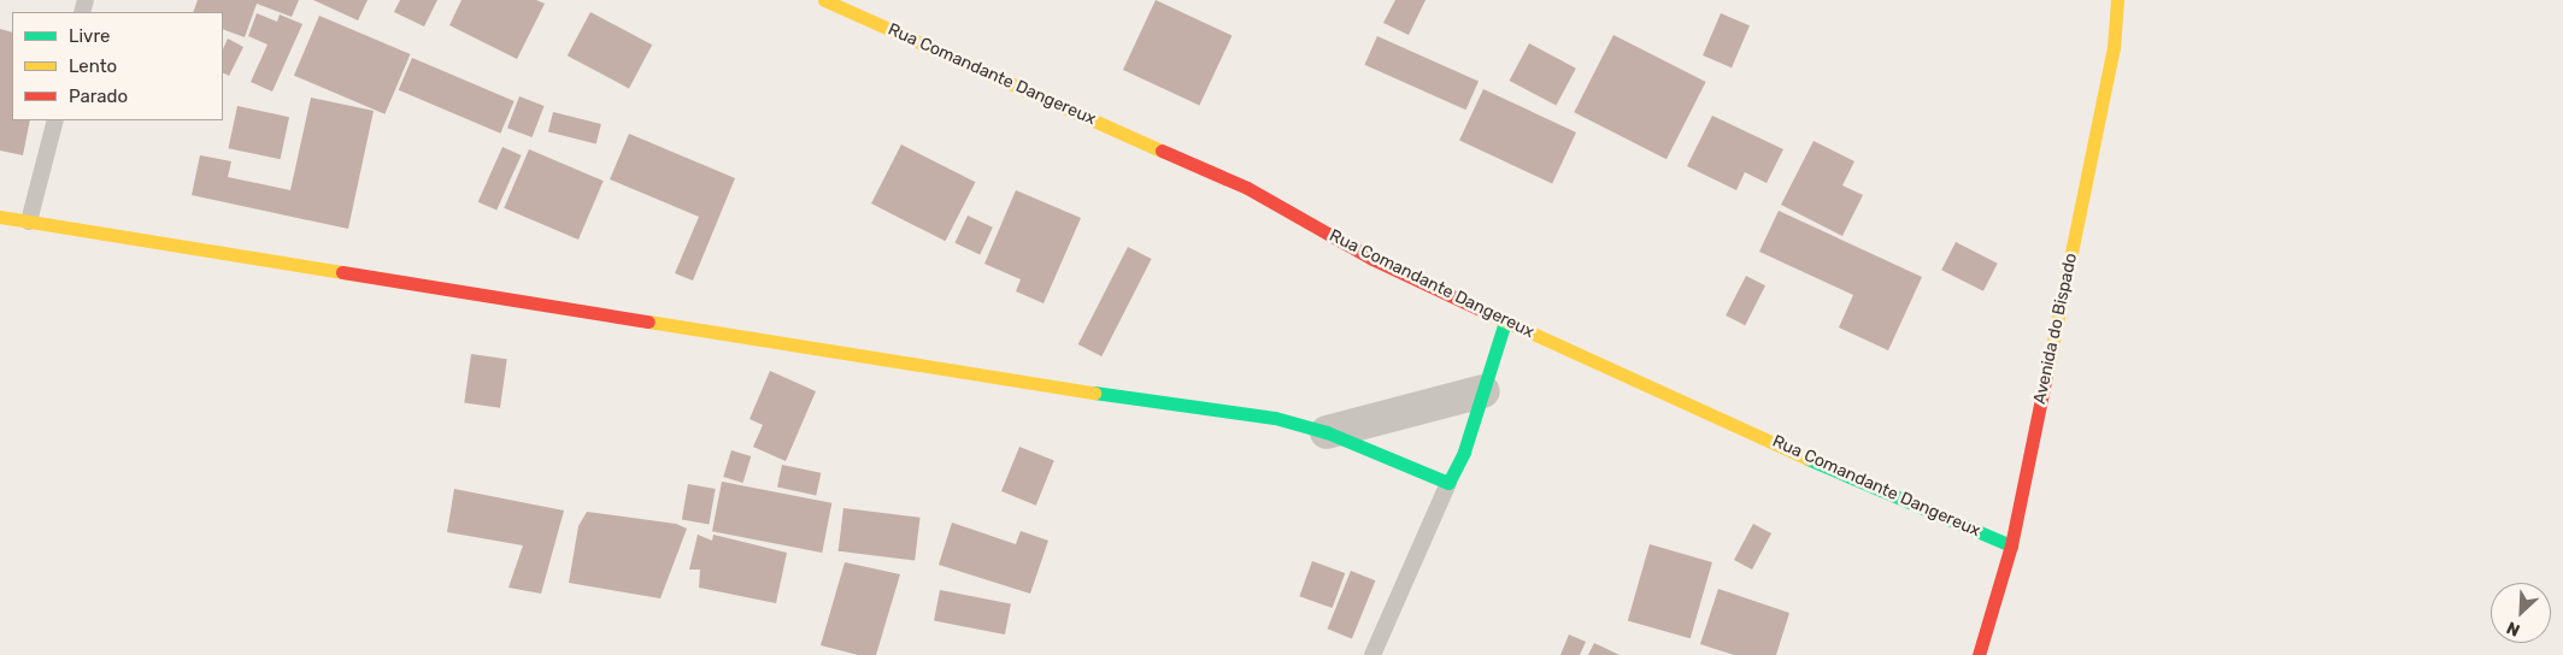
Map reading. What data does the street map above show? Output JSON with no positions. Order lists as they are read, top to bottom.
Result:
{
  "streets": {
    "street": ["Rua Comandante Dangereux", "Avenida do Bispado"]
  },
  "crossings": [
    ["Rua Comandante Dangereux", "Avenida do Bispado"]
  ],
  "legend": ["Livre", "Lento", "Parado"],
  "north": "bottom left"
}
